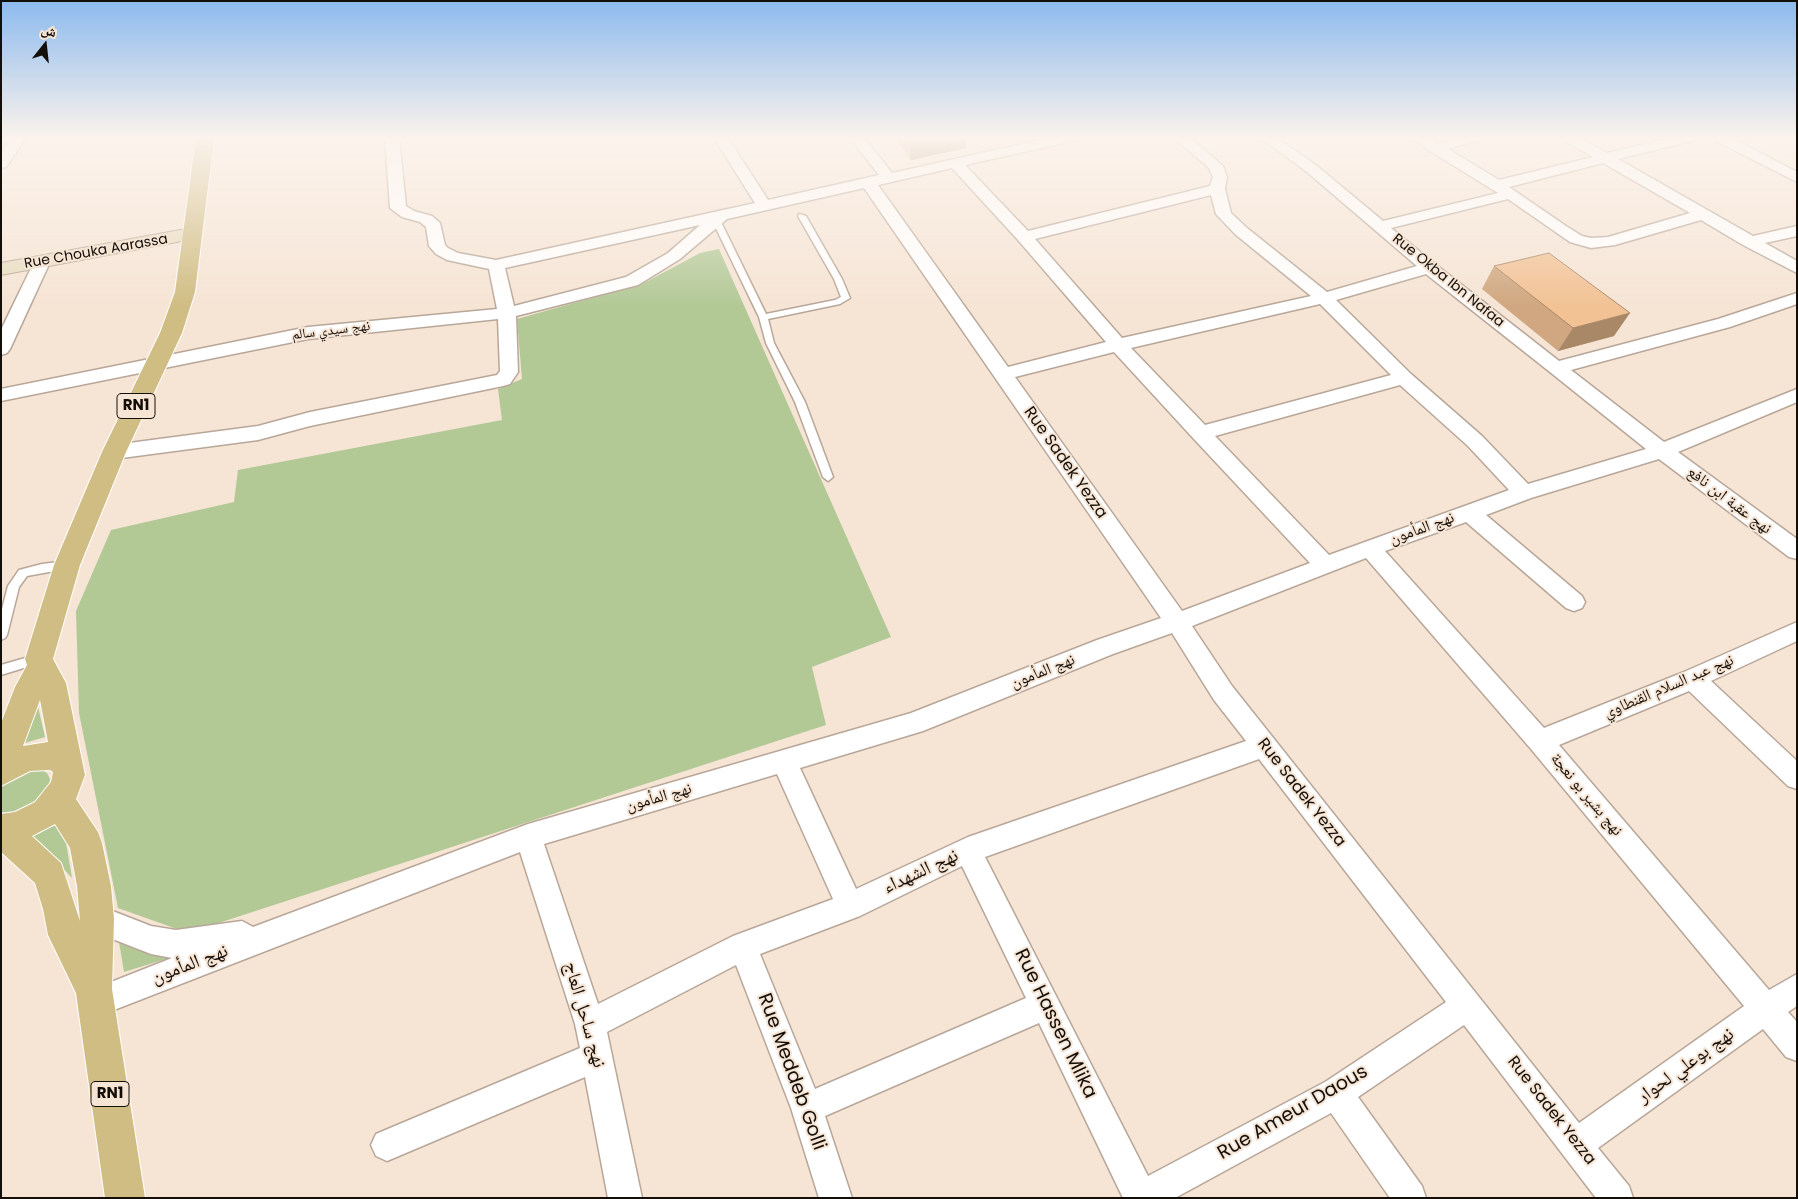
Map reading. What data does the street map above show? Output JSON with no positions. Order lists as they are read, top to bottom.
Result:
{
  "streets": {
    "main road": ["Rue Chouka Aarassa", "RN1"],
    "street": [
      "Rue Okba Ibn Nafaa",
      "نهج سيدي سالم",
      "Rue Sadek Yezza",
      "نهج عقبة ابن نافع",
      "نهج المأمون",
      "نهج عبد السلام القنطاوي",
      "نهج بشير بو نعجة",
      "نهج الشهداء",
      "نهج ساحل العاج",
      "Rue Hassen Mlika",
      "نهج بوعلي لحوار",
      "Rue Meddeb Golli",
      "Rue Ameur Daous"
    ]
  },
  "crossings": [
    ["Rue Chouka Aarassa", "RN1"],
    ["Rue Okba Ibn Nafaa", "نهج عقبة ابن نافع"],
    ["Rue Okba Ibn Nafaa", "نهج المأمون"],
    ["نهج سيدي سالم", "RN1"],
    ["RN1", "نهج المأمون"],
    ["Rue Sadek Yezza", "نهج المأمون"],
    ["Rue Sadek Yezza", "نهج الشهداء"],
    ["Rue Sadek Yezza", "نهج بوعلي لحوار"],
    ["Rue Sadek Yezza", "Rue Ameur Daous"],
    ["نهج عقبة ابن نافع", "نهج المأمون"],
    ["نهج المأمون", "نهج بشير بو نعجة"],
    ["نهج المأمون", "نهج ساحل العاج"],
    ["نهج عبد السلام القنطاوي", "نهج بشير بو نعجة"],
    ["نهج بشير بو نعجة", "نهج بوعلي لحوار"],
    ["نهج الشهداء", "نهج ساحل العاج"],
    ["نهج الشهداء", "Rue Hassen Mlika"],
    ["نهج الشهداء", "Rue Meddeb Golli"],
    ["Rue Hassen Mlika", "Rue Ameur Daous"]
  ],
  "north": "top"
}
